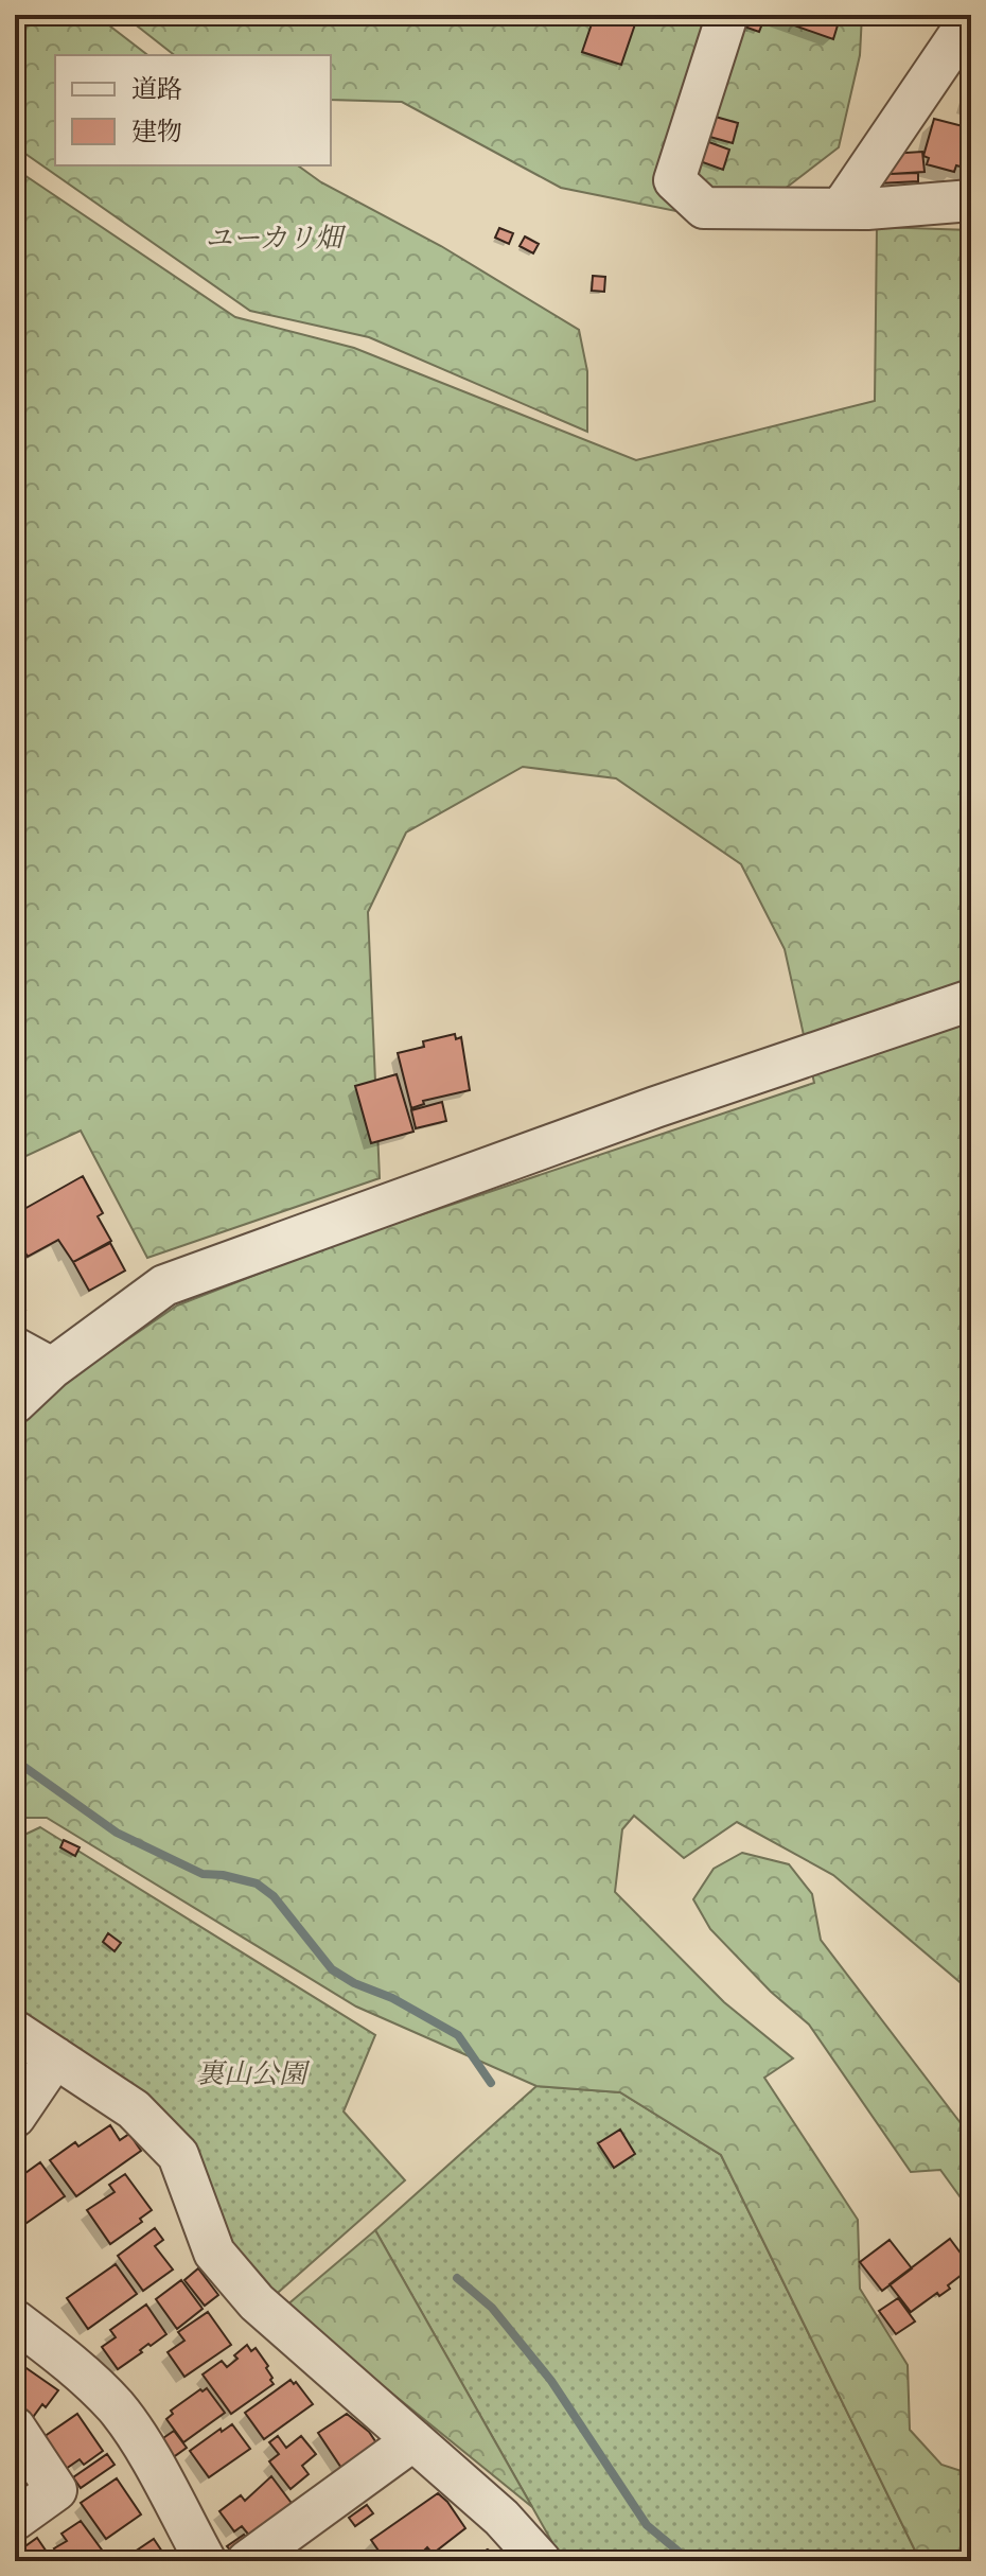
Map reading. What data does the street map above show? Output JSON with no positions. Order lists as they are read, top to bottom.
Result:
{
  "parks": ["ユーカリ畑", "裏山公園"],
  "legend": ["道路", "建物"]
}
